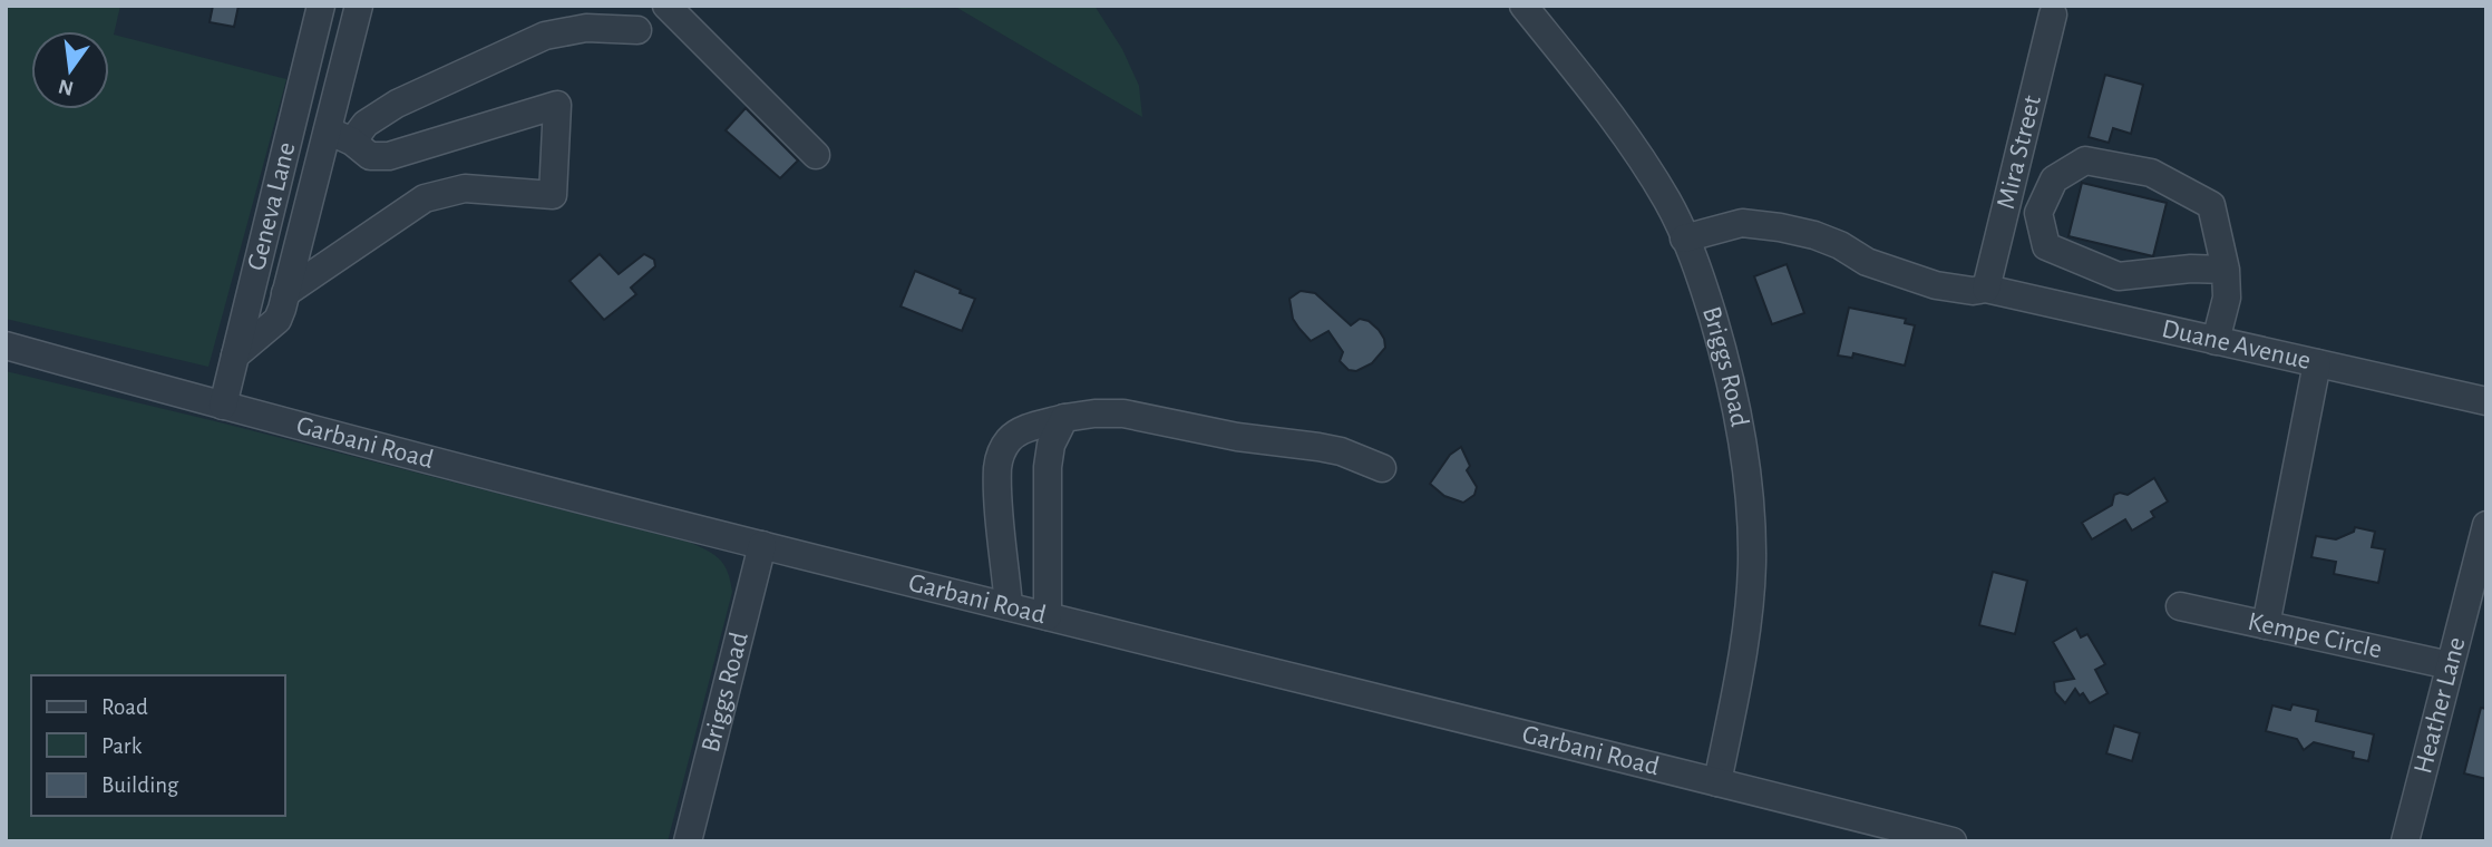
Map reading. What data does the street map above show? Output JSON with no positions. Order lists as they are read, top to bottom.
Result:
{
  "streets": {
    "street": [
      "Mira Street",
      "Geneva Lane",
      "Duane Avenue",
      "Briggs Road",
      "Garbani Road",
      "Kempe Circle",
      "Heather Lane"
    ]
  },
  "crossings": [
    ["Mira Street", "Duane Avenue"],
    ["Geneva Lane", "Garbani Road"],
    ["Duane Avenue", "Briggs Road"],
    ["Briggs Road", "Garbani Road"],
    ["Kempe Circle", "Heather Lane"]
  ],
  "legend": ["Road", "Park", "Building"],
  "north": "bottom"
}
